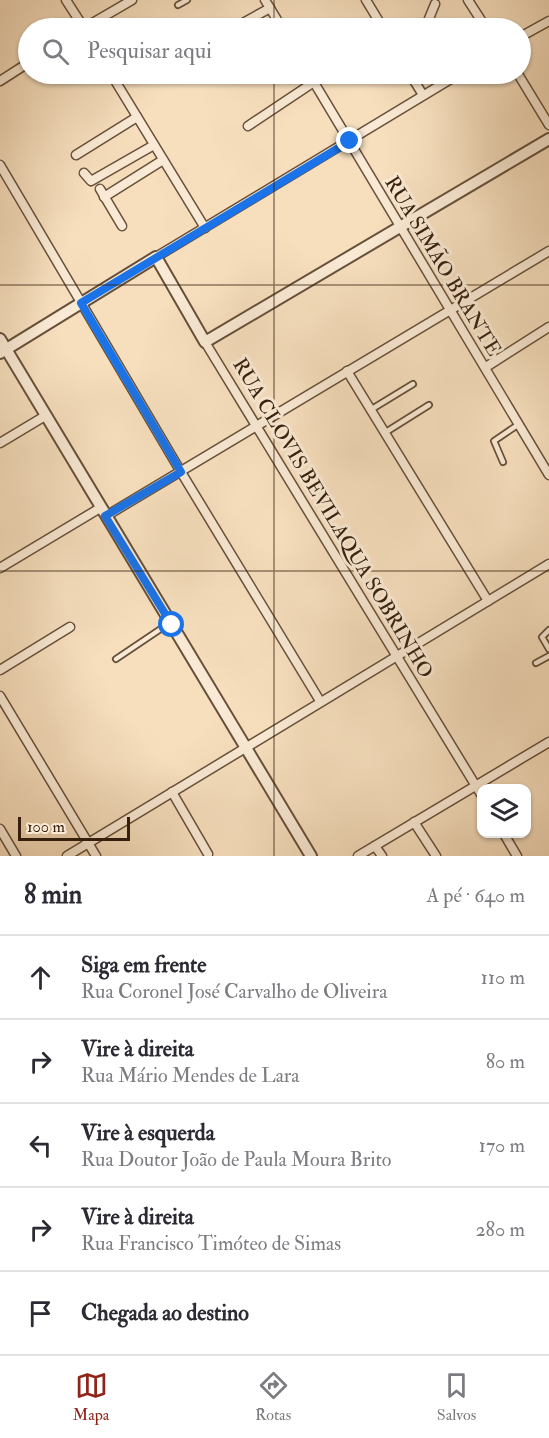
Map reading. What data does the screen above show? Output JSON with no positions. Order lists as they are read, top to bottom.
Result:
{
  "streets": {
    "street": ["RUA SIMÃO BRANTE", "RUA CLOVIS BEVILAQUA SOBRINHO"]
  },
  "scale_bar": "100 m",
  "page": {
    "search": "Pesquisar aqui",
    "scale": "100 m",
    "heading": ["8 min", "A pé · 640 m"],
    "list": [
      ["Siga em frente", "Rua Coronel José Carvalho de Oliveira", "110 m"],
      ["Vire à direita", "Rua Mário Mendes de Lara", "80 m"],
      ["Vire à esquerda", "Rua Doutor João de Paula Moura Brito", "170 m"],
      ["Vire à direita", "Rua Francisco Timóteo de Simas", "280 m"],
      "Chegada ao destino"
    ],
    "nav": ["Mapa", "Rotas", "Salvos"]
  }
}
